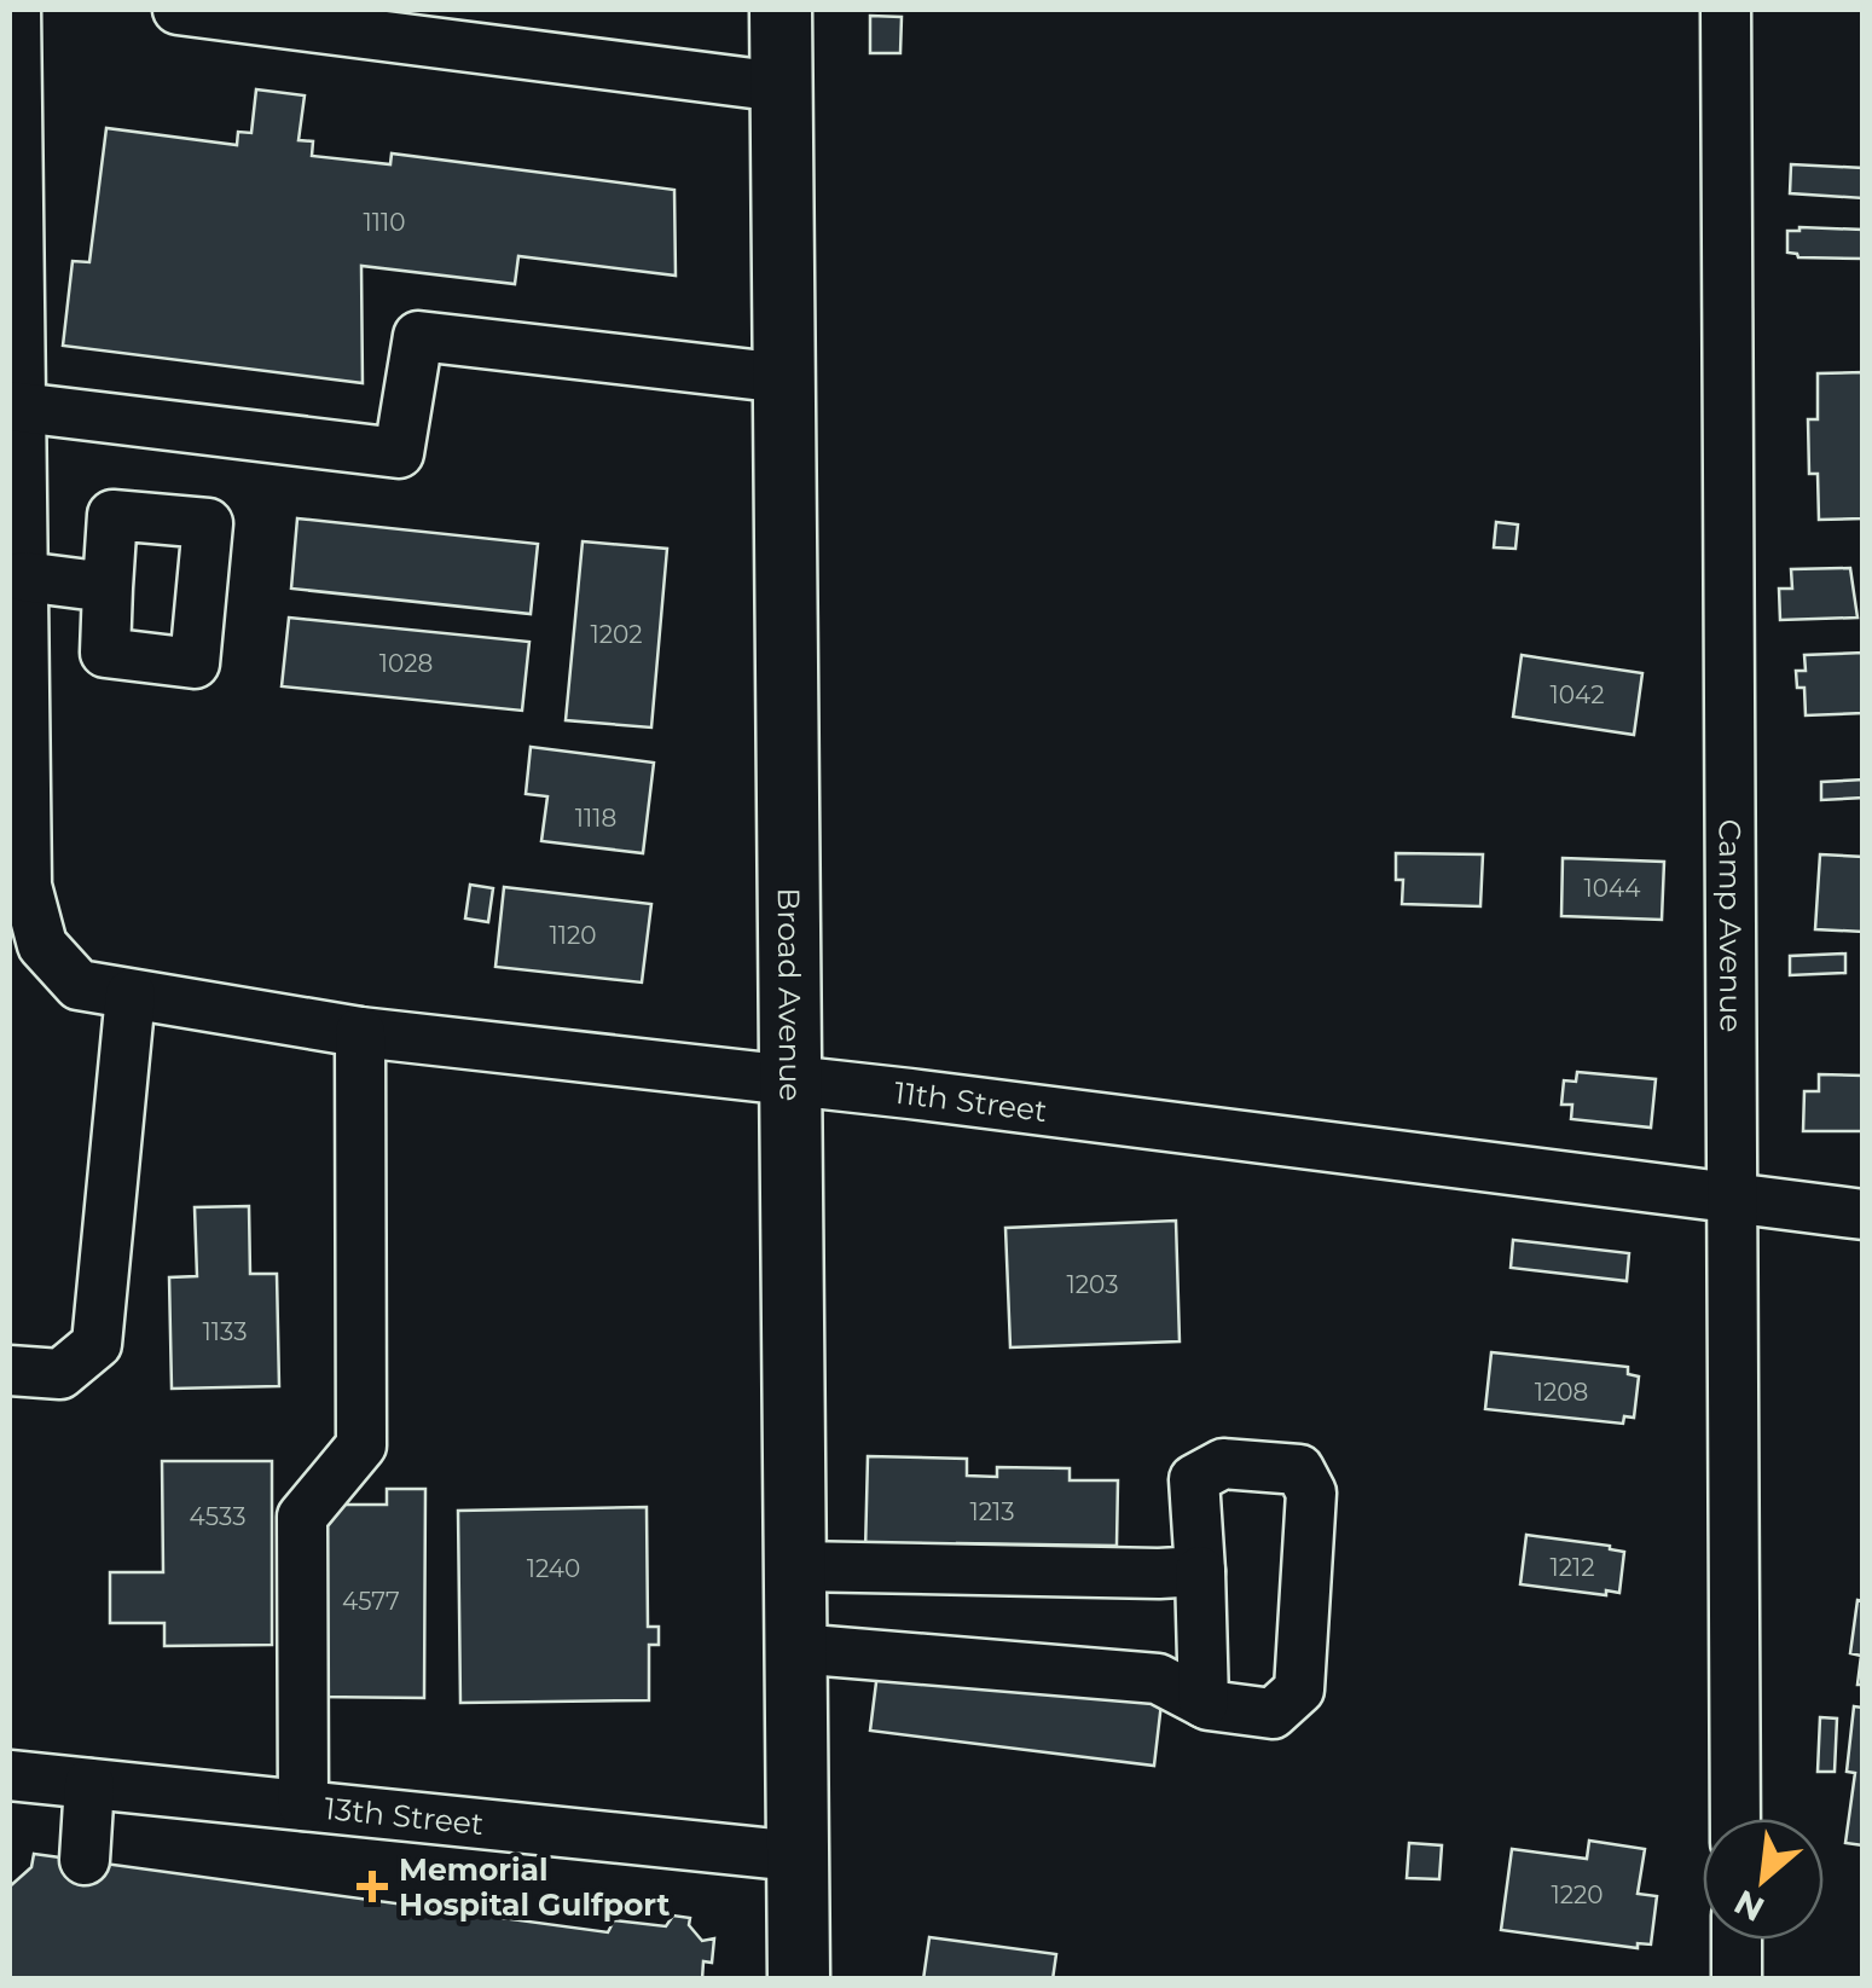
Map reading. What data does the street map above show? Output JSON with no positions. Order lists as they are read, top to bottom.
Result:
{
  "streets": {
    "main road": ["Broad Avenue"],
    "street": ["Camp Avenue", "11th Street", "13th Street"]
  },
  "crossings": [
    ["Camp Avenue", "11th Street"],
    ["Broad Avenue", "11th Street"],
    ["Broad Avenue", "13th Street"]
  ],
  "places": {
    "health": ["Memorial Hospital Gulfport"]
  },
  "house_numbers": [
    "1110",
    "1202",
    "1028",
    "1042",
    "1118",
    "1044",
    "1120",
    "1203",
    "1133",
    "1208",
    "1213",
    "4533",
    "1212",
    "1240",
    "4577",
    "1220"
  ],
  "north": "bottom left"
}
